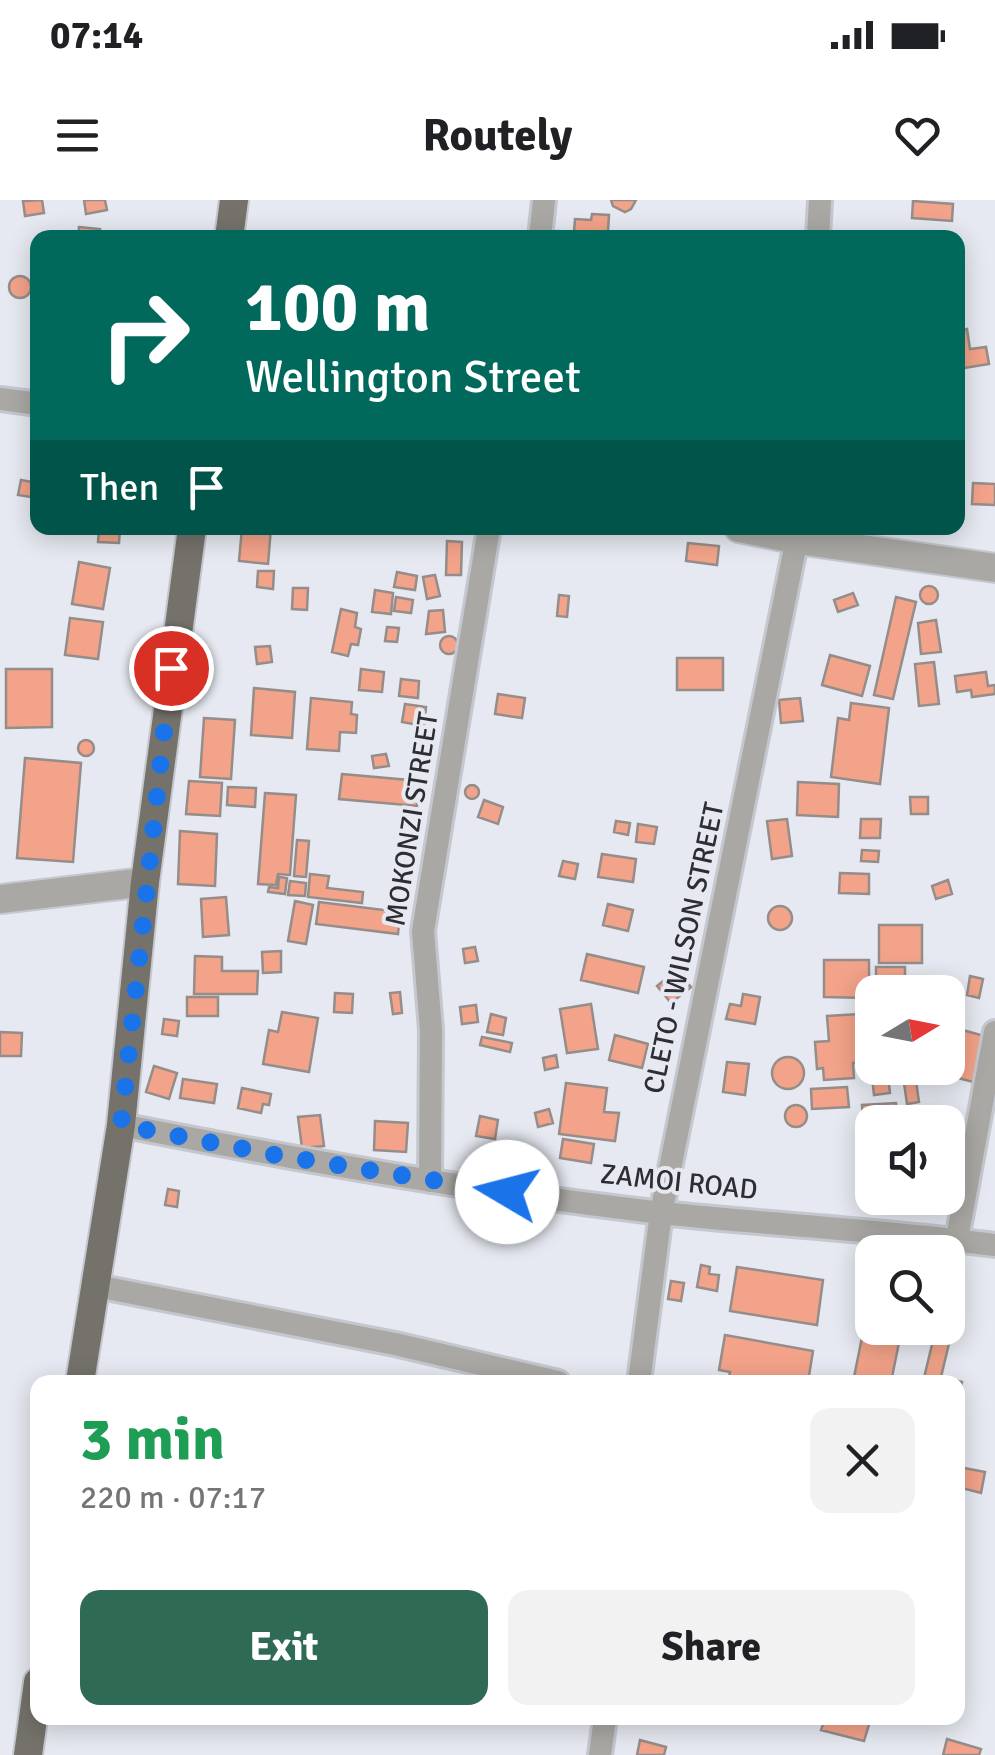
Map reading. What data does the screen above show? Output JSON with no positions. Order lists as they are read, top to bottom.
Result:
{
  "streets": {
    "street": ["MOKONZI STREET", "CLETO - WILSON STREET", "ZAMOI ROAD"]
  },
  "crossings": [
    ["MOKONZI STREET", "ZAMOI ROAD"],
    ["CLETO - WILSON STREET", "ZAMOI ROAD"]
  ],
  "north": "right",
  "page": {
    "status": "07:14",
    "header": "Routely",
    "turn": ["100 m", "Wellington Street"],
    "then": "Then",
    "heading": ["3 min", "220 m · 07:17"],
    "buttons": ["Exit", "Share"]
  }
}
